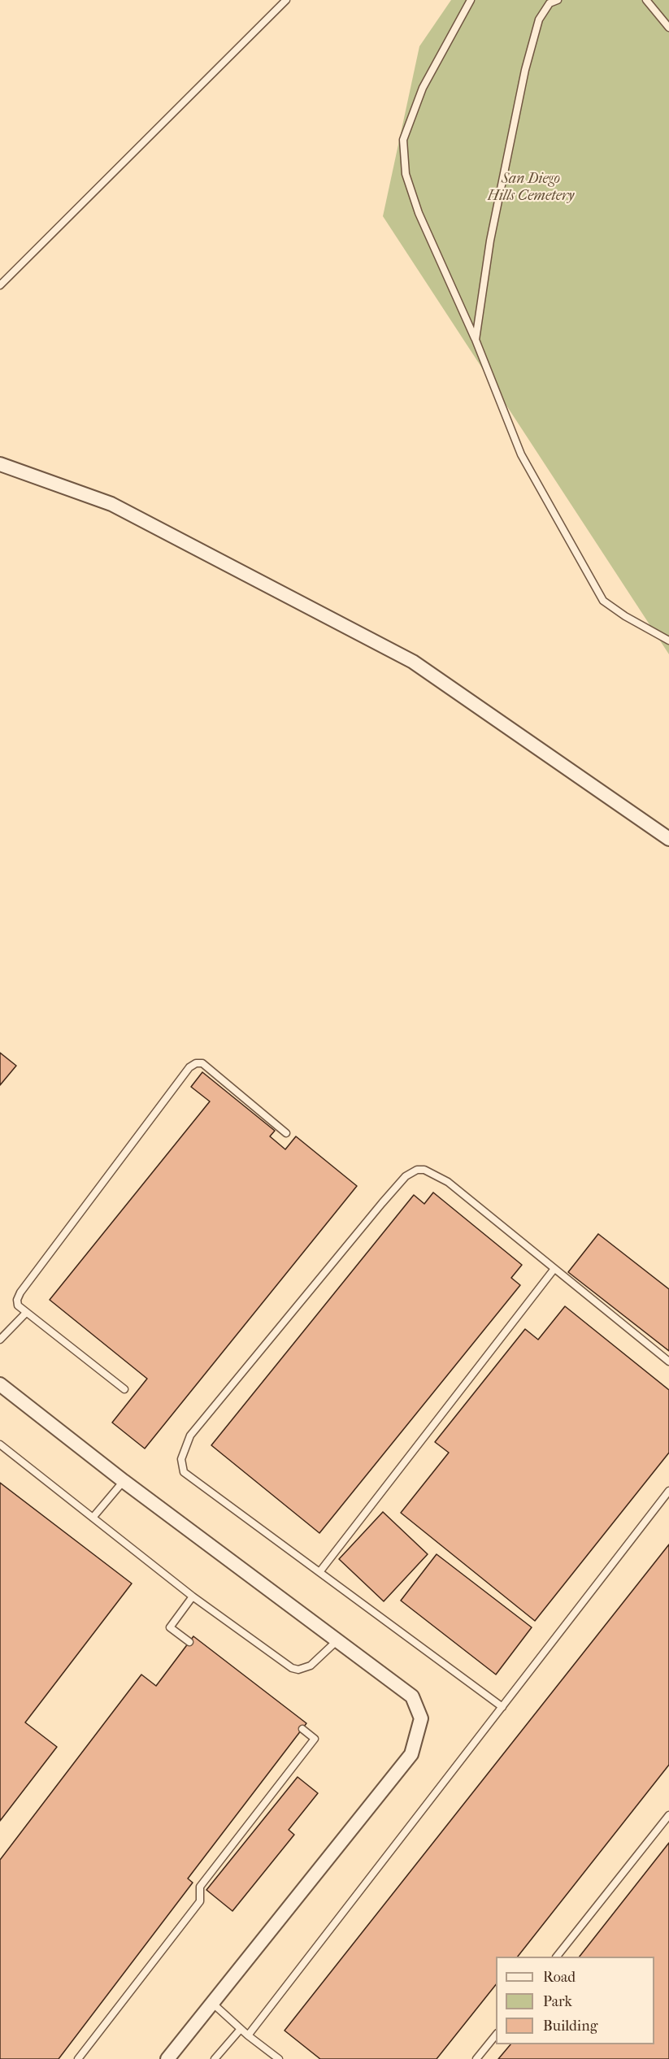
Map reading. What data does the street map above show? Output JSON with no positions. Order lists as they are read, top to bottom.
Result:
{
  "parks": ["San Diego Hills Cemetery"],
  "legend": ["Road", "Park", "Building"]
}
